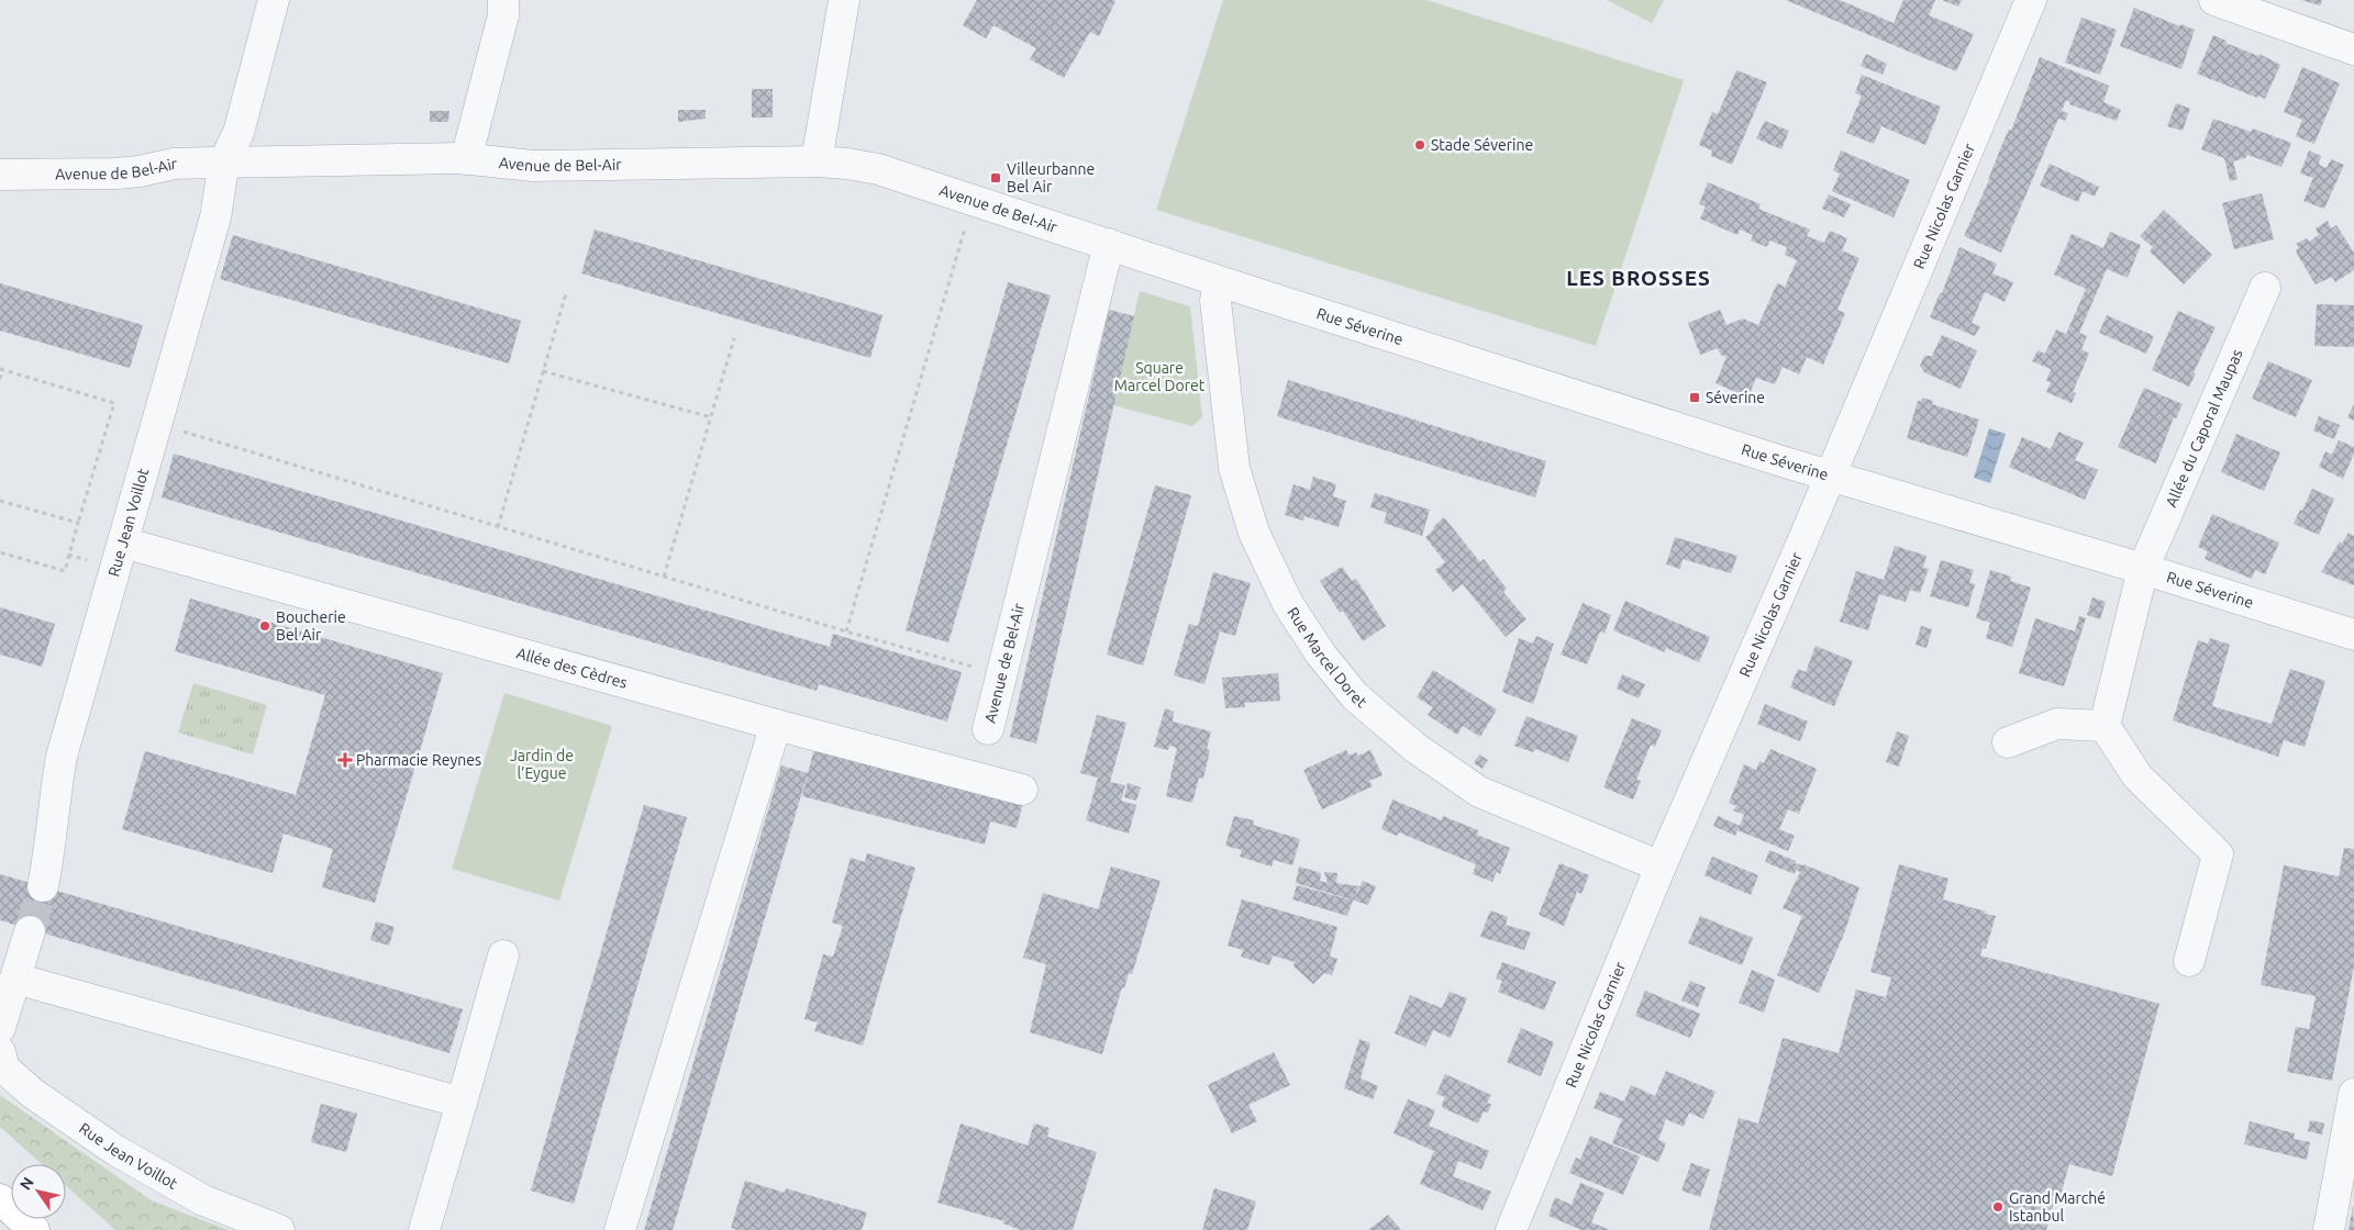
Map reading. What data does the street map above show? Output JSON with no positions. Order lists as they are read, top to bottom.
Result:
{
  "streets": {
    "street": [
      "Avenue de Bel-Air",
      "Rue Nicolas Garnier",
      "Rue Séverine",
      "Allée du Caporal Maupas",
      "Rue Jean Voillot",
      "Rue Marcel Doret",
      "Allée des Cèdres"
    ]
  },
  "crossings": [
    ["Avenue de Bel-Air", "Rue Séverine"],
    ["Avenue de Bel-Air", "Rue Jean Voillot"],
    ["Avenue de Bel-Air", "Rue Marcel Doret"],
    ["Rue Nicolas Garnier", "Rue Séverine"],
    ["Rue Nicolas Garnier", "Rue Marcel Doret"],
    ["Rue Séverine", "Allée du Caporal Maupas"],
    ["Rue Séverine", "Rue Marcel Doret"],
    ["Rue Jean Voillot", "Allée des Cèdres"]
  ],
  "districts": ["LES BROSSES"],
  "parks": ["Square Marcel Doret", "Jardin de l'Eygue"],
  "places": {
    "other": ["Stade Séverine", "Boucherie Bel Air", "Grand Marché Istanbul"],
    "transit": ["Villeurbanne Bel Air", "Séverine"],
    "health": ["Pharmacie Reynes"]
  },
  "north": "top left"
}
